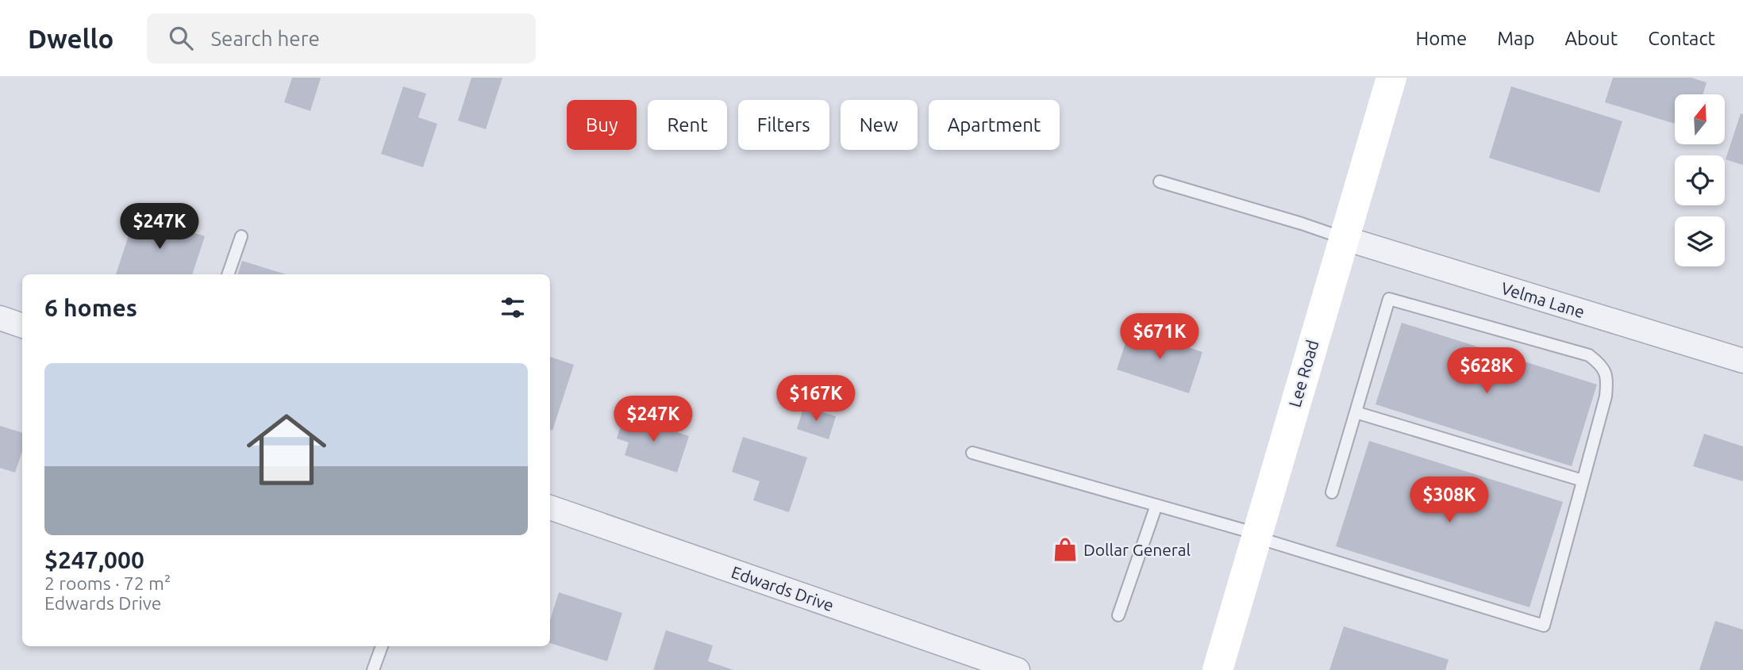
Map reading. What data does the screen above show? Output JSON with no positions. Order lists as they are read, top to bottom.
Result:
{
  "streets": {
    "main road": ["Lee Road"],
    "street": ["Velma Lane", "Edwards Drive"]
  },
  "crossings": [
    ["Velma Lane", "Lee Road"]
  ],
  "places": {
    "shop": ["Dollar General"]
  },
  "north": "top",
  "page": {
    "header": "Dwello",
    "search": "Search here",
    "nav": [
      "Home",
      "Map",
      "About",
      "Contact"
    ],
    "chip": [
      "Buy",
      "Rent",
      "Filters",
      "New",
      "Apartment"
    ],
    "price": [
      "$247K",
      "$671K",
      "$628K",
      "$167K",
      "$247K",
      "$308K"
    ],
    "heading": "6 homes",
    "list": [
      {
        "name": "$247,000",
        "note": "2 rooms · 72 m² · Edwards Drive"
      }
    ]
  }
}
